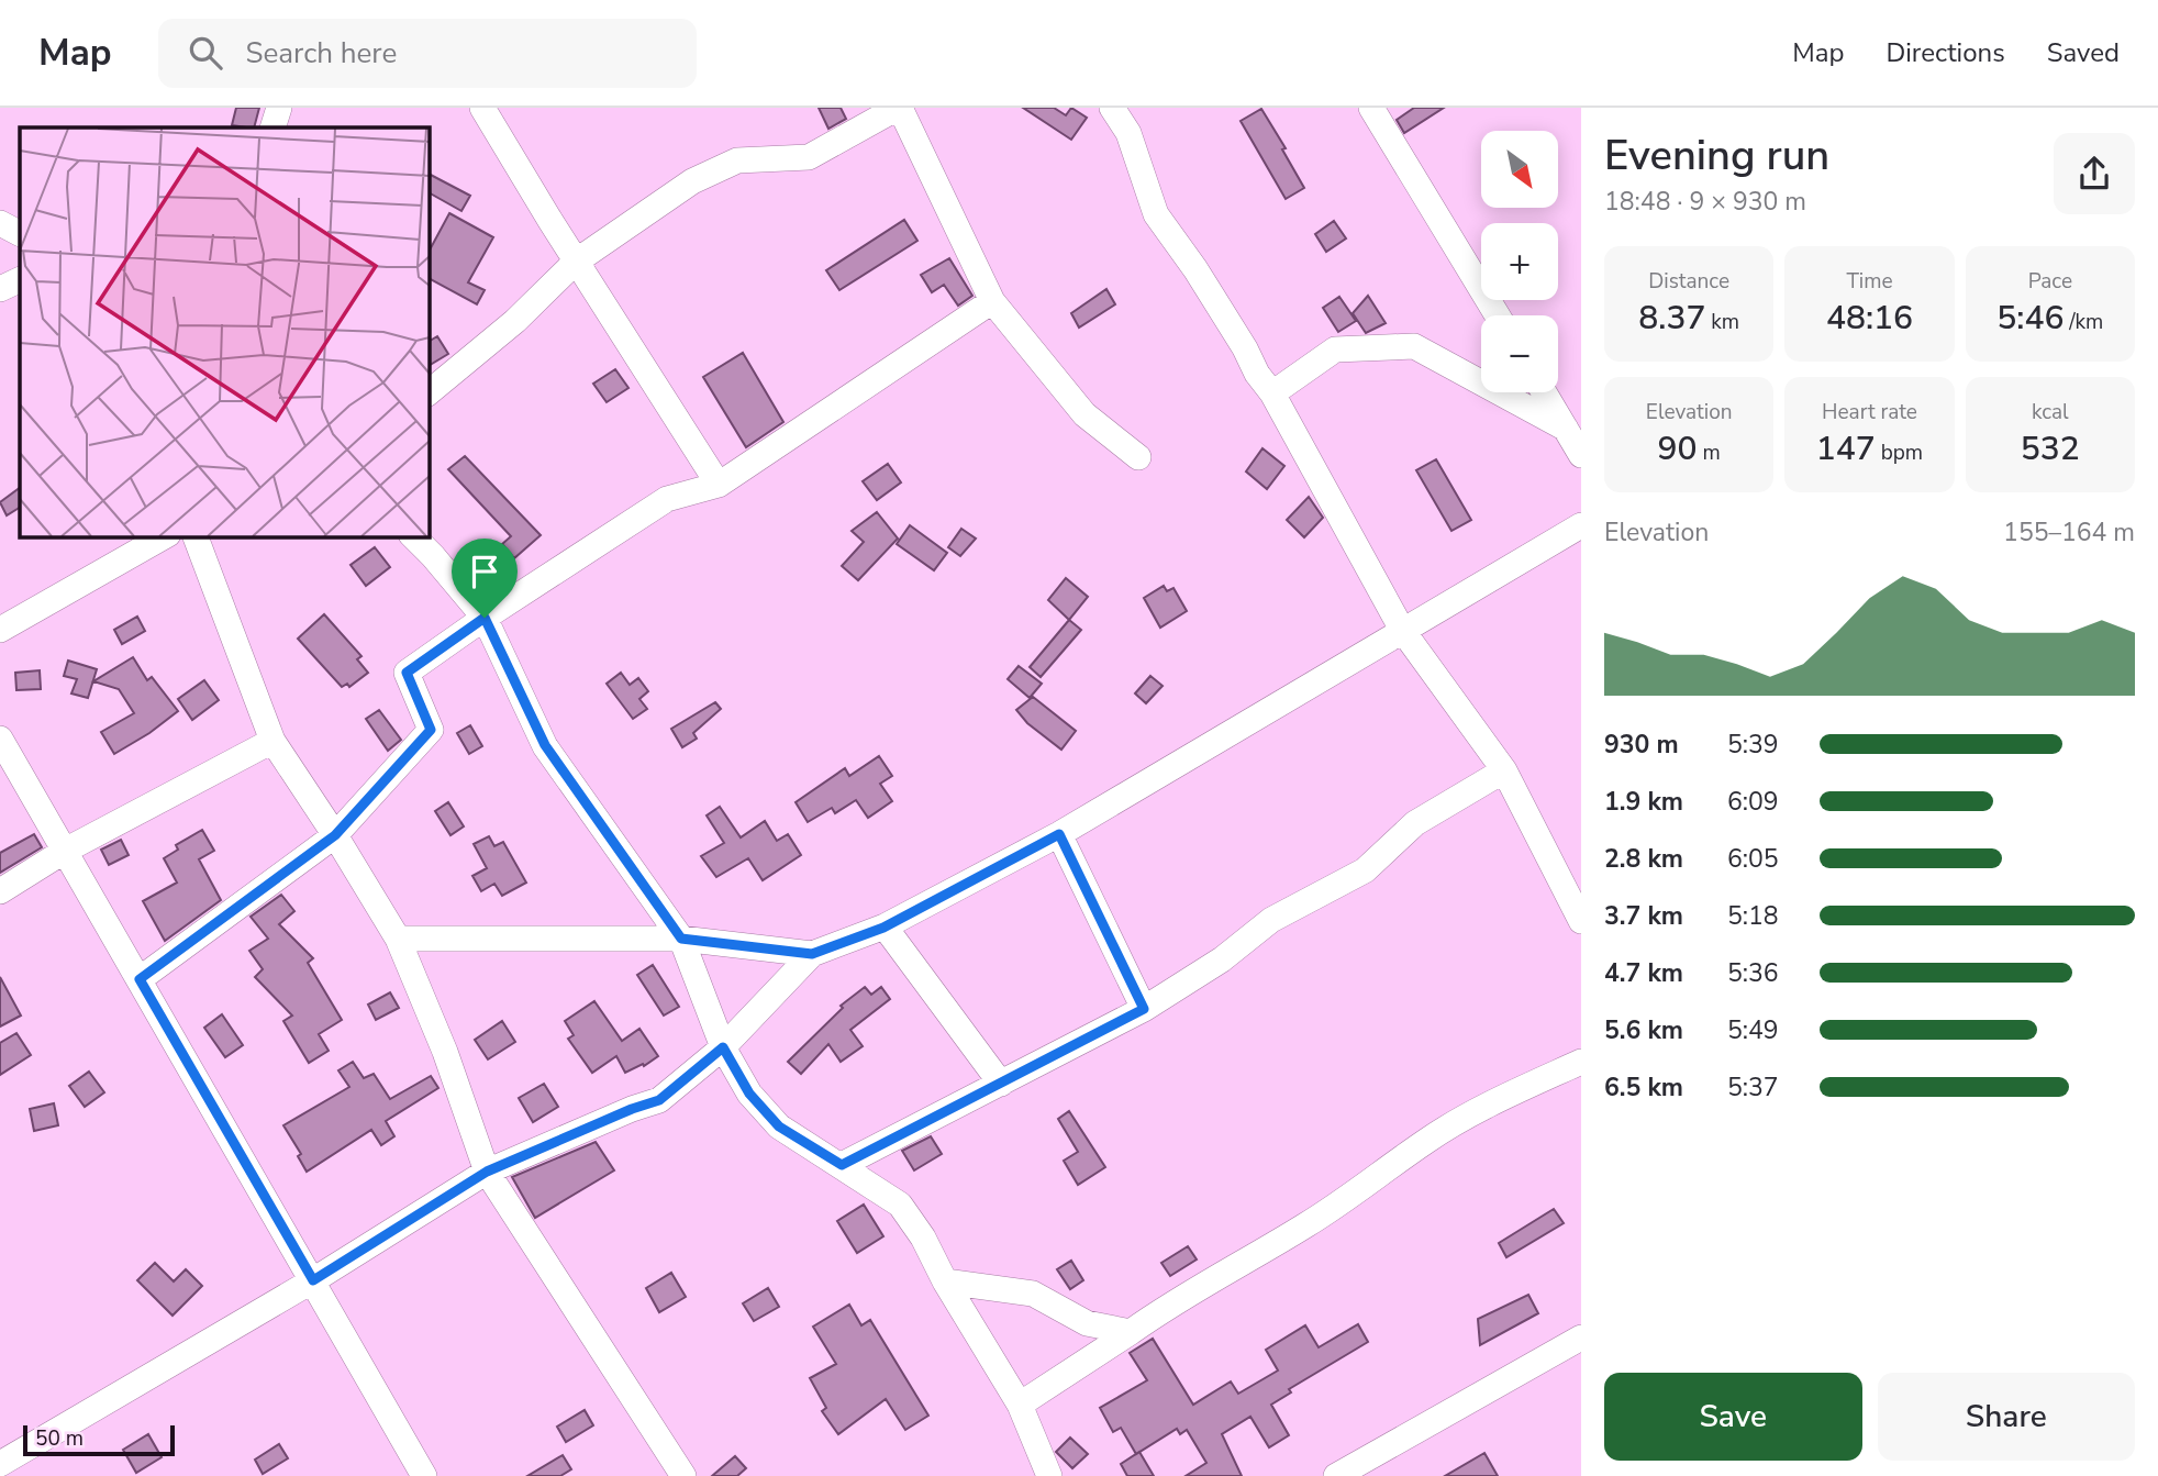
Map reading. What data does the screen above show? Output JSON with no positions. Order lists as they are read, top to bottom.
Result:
{
  "scale_bar": "50 m",
  "north": "bottom right",
  "page": {
    "header": "Map",
    "search": "Search here",
    "nav": ["Map", "Directions", "Saved"],
    "heading": ["Evening run", "18:48 · 9 × 930 m"],
    "map_buttons": ["+", "−"],
    "stats": [
      ["Distance", "8.37 km"],
      ["Time", "48:16"],
      ["Pace", "5:46 /km"],
      ["Elevation", "90 m"],
      ["Heart rate", "147 bpm"],
      ["kcal", "532"]
    ],
    "chart": ["Elevation", "155–164 m"],
    "list": [
      {
        "name": "930 m",
        "note": "5:39"
      },
      {
        "name": "1.9 km",
        "note": "6:09"
      },
      {
        "name": "2.8 km",
        "note": "6:05"
      },
      {
        "name": "3.7 km",
        "note": "5:18"
      },
      {
        "name": "4.7 km",
        "note": "5:36"
      },
      {
        "name": "5.6 km",
        "note": "5:49"
      },
      {
        "name": "6.5 km",
        "note": "5:37"
      }
    ],
    "buttons": ["Save", "Share"],
    "scale": "50 m"
  }
}
